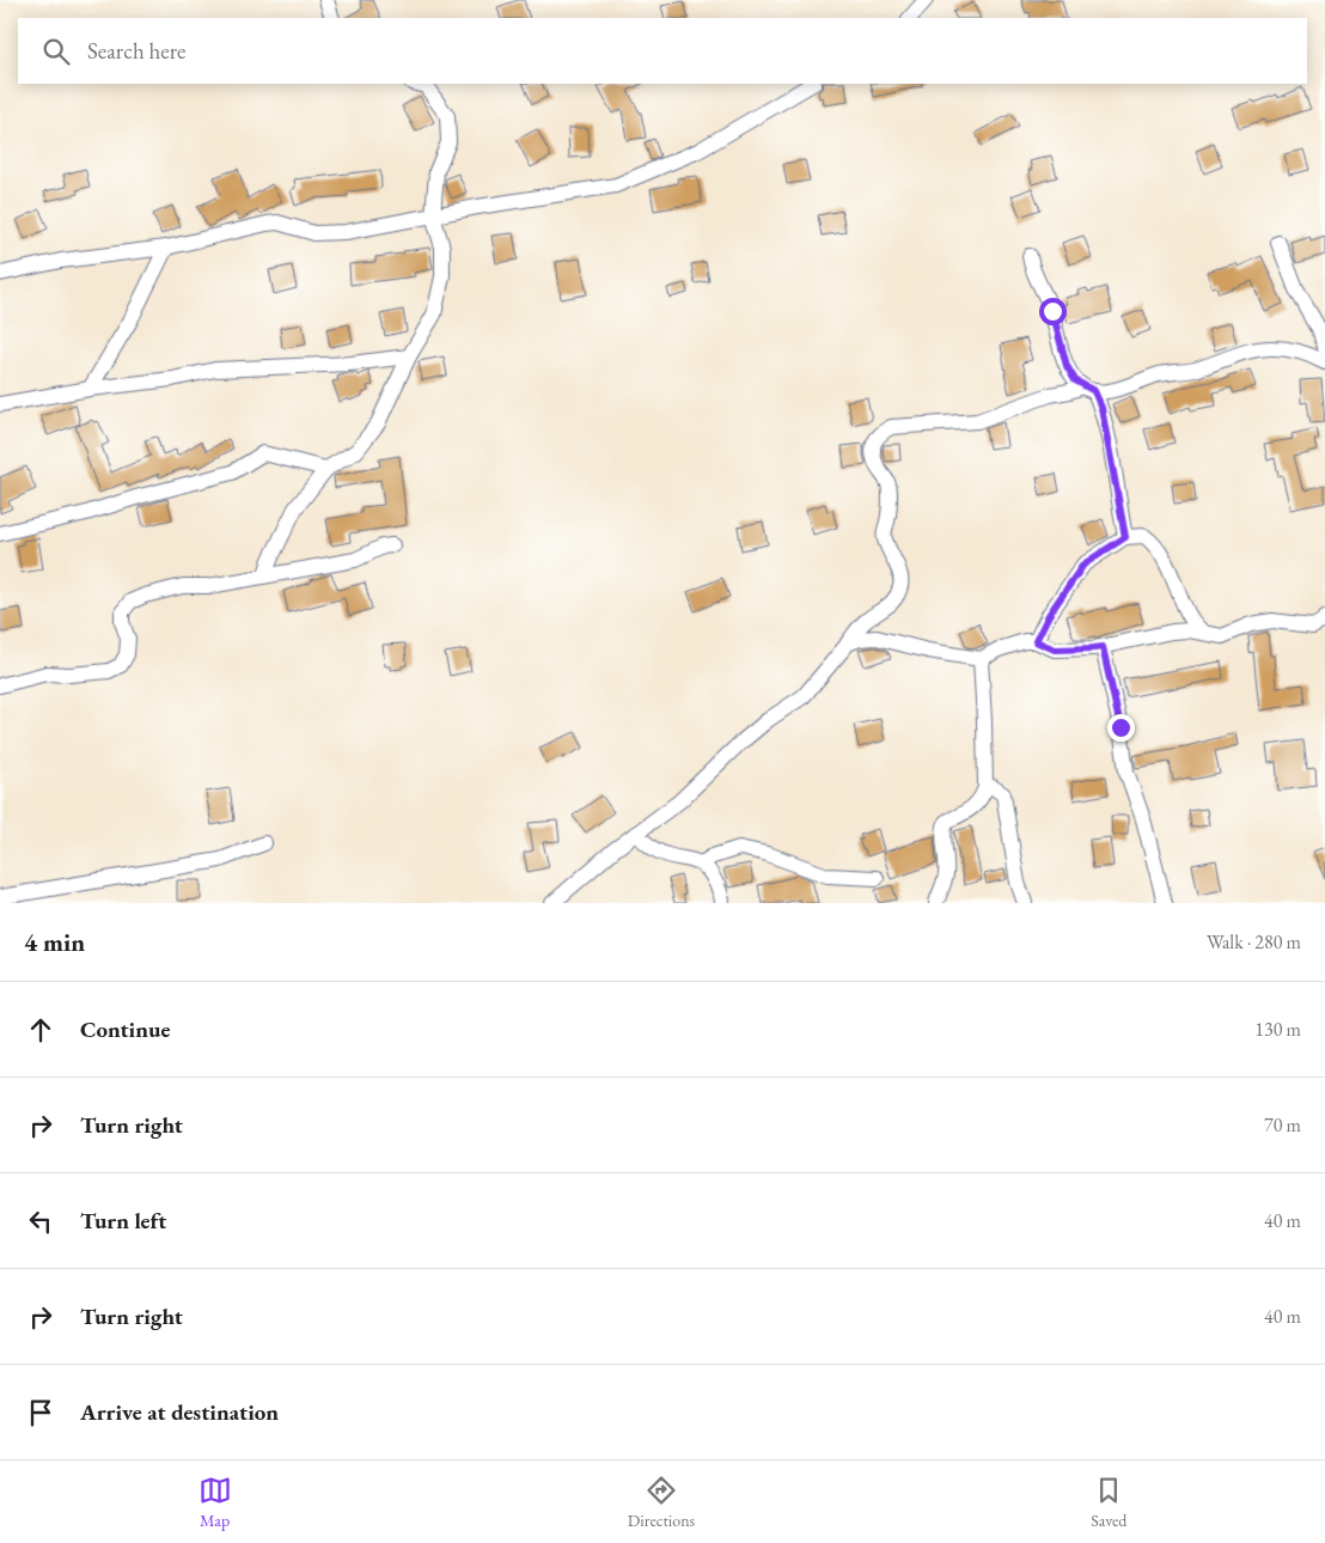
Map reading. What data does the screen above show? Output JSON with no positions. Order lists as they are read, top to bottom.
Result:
{
  "page": {
    "search": "Search here",
    "heading": ["4 min", "Walk · 280 m"],
    "list": [
      ["Continue", "130 m"],
      ["Turn right", "70 m"],
      ["Turn left", "40 m"],
      ["Turn right", "40 m"],
      "Arrive at destination"
    ],
    "nav": ["Map", "Directions", "Saved"]
  }
}
